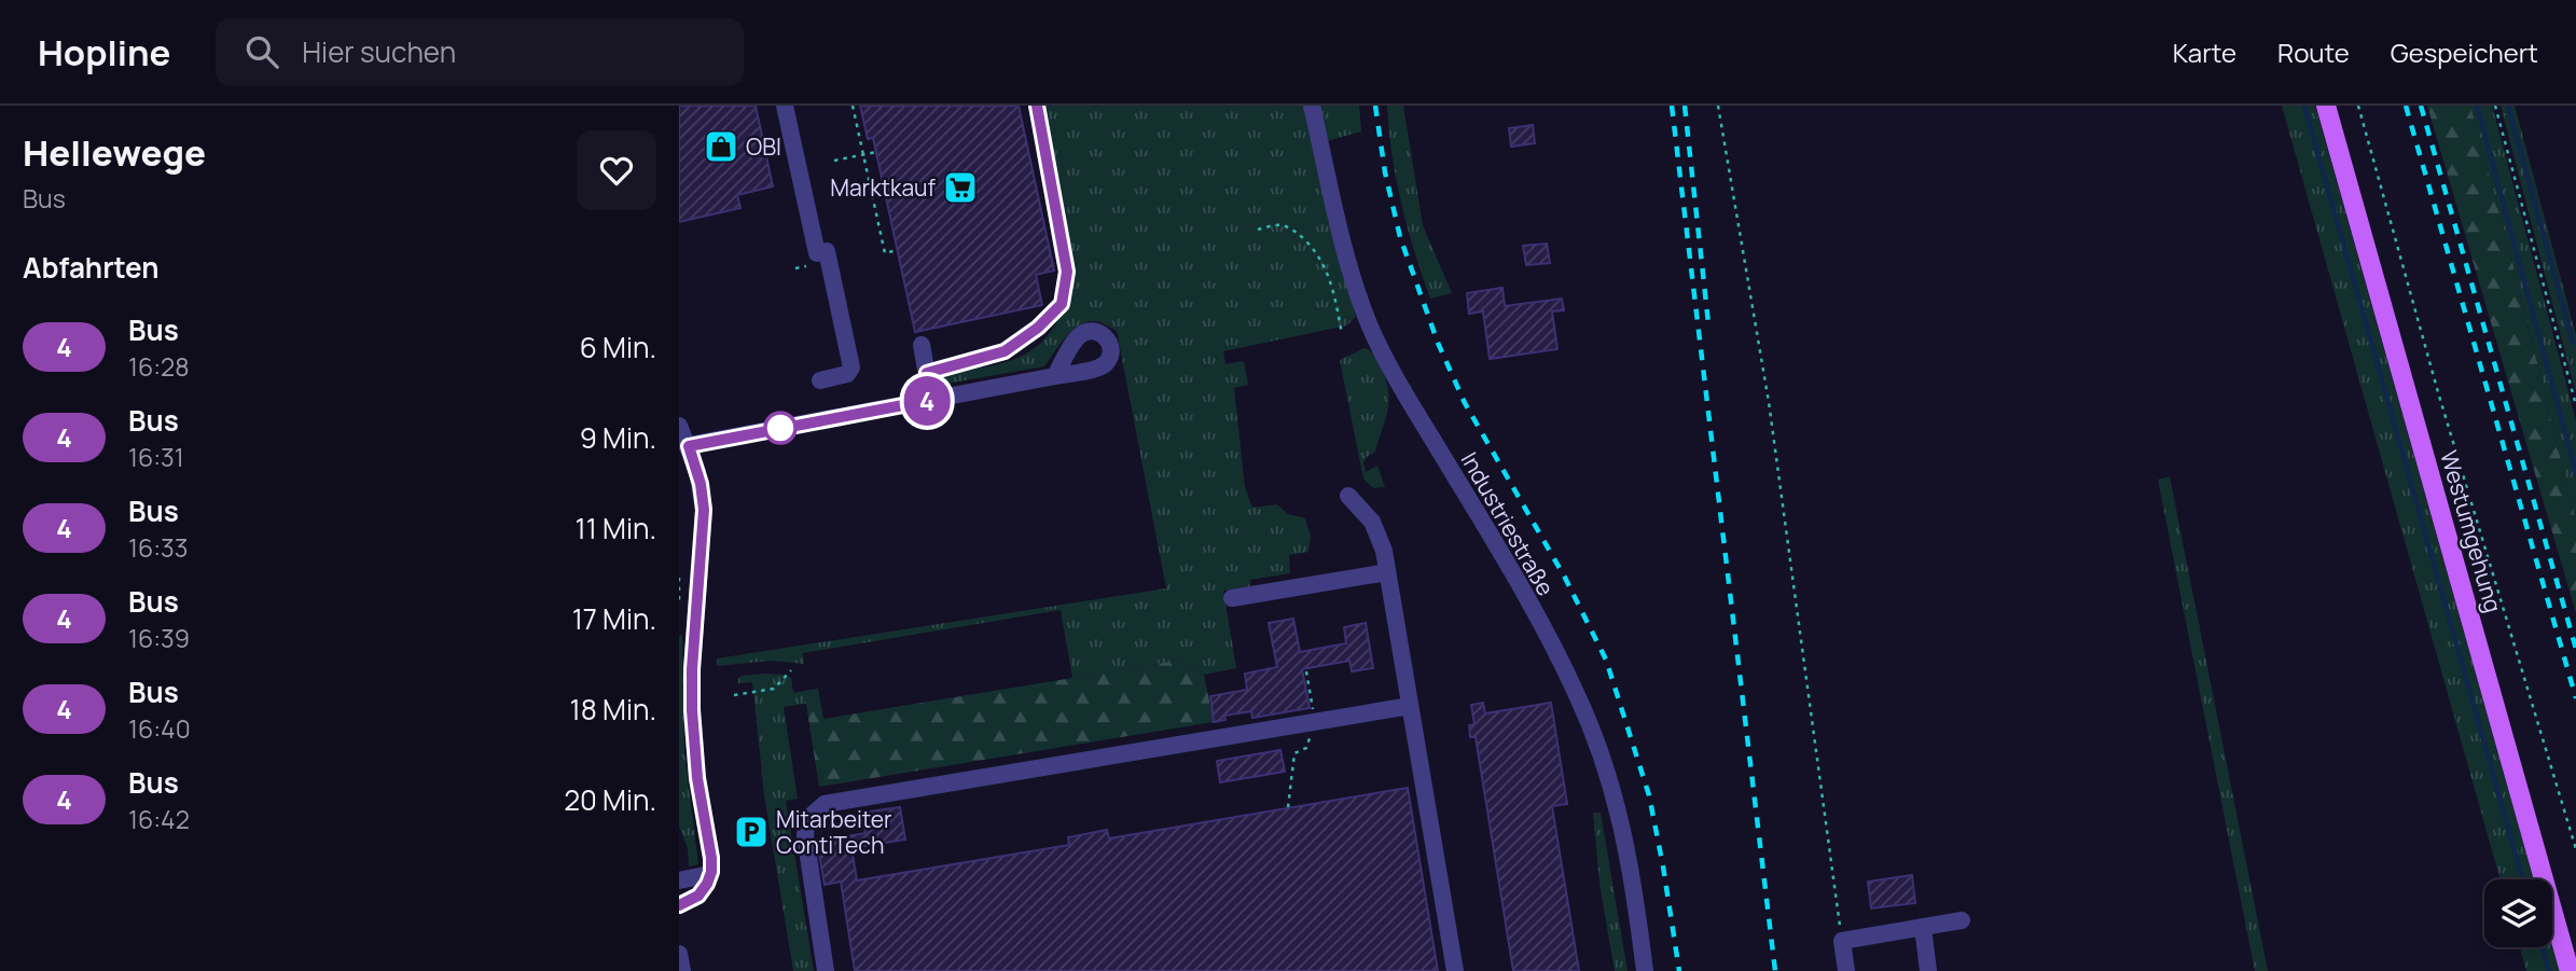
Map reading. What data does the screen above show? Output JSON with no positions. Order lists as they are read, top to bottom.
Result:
{
  "streets": {
    "main road": ["Westumgehung"],
    "street": ["Industriestraße"]
  },
  "places": {
    "shop": ["OBI"],
    "supermarket": ["Marktkauf"],
    "parking": ["Mitarbeiter ContiTech"]
  },
  "lines": ["bus line 4"],
  "page": {
    "header": "Hopline",
    "search": "Hier suchen",
    "nav": ["Karte", "Route", "Gespeichert"],
    "heading": [
      ["Hellewege", "Bus"],
      "Abfahrten"
    ],
    "on_map": "4",
    "list": [
      {
        "mark": "4",
        "name": "Bus",
        "note": "16:28",
        "value": "6 Min."
      },
      {
        "mark": "4",
        "name": "Bus",
        "note": "16:31",
        "value": "9 Min."
      },
      {
        "mark": "4",
        "name": "Bus",
        "note": "16:33",
        "value": "11 Min."
      },
      {
        "mark": "4",
        "name": "Bus",
        "note": "16:39",
        "value": "17 Min."
      },
      {
        "mark": "4",
        "name": "Bus",
        "note": "16:40",
        "value": "18 Min."
      },
      {
        "mark": "4",
        "name": "Bus",
        "note": "16:42",
        "value": "20 Min."
      }
    ]
  }
}
